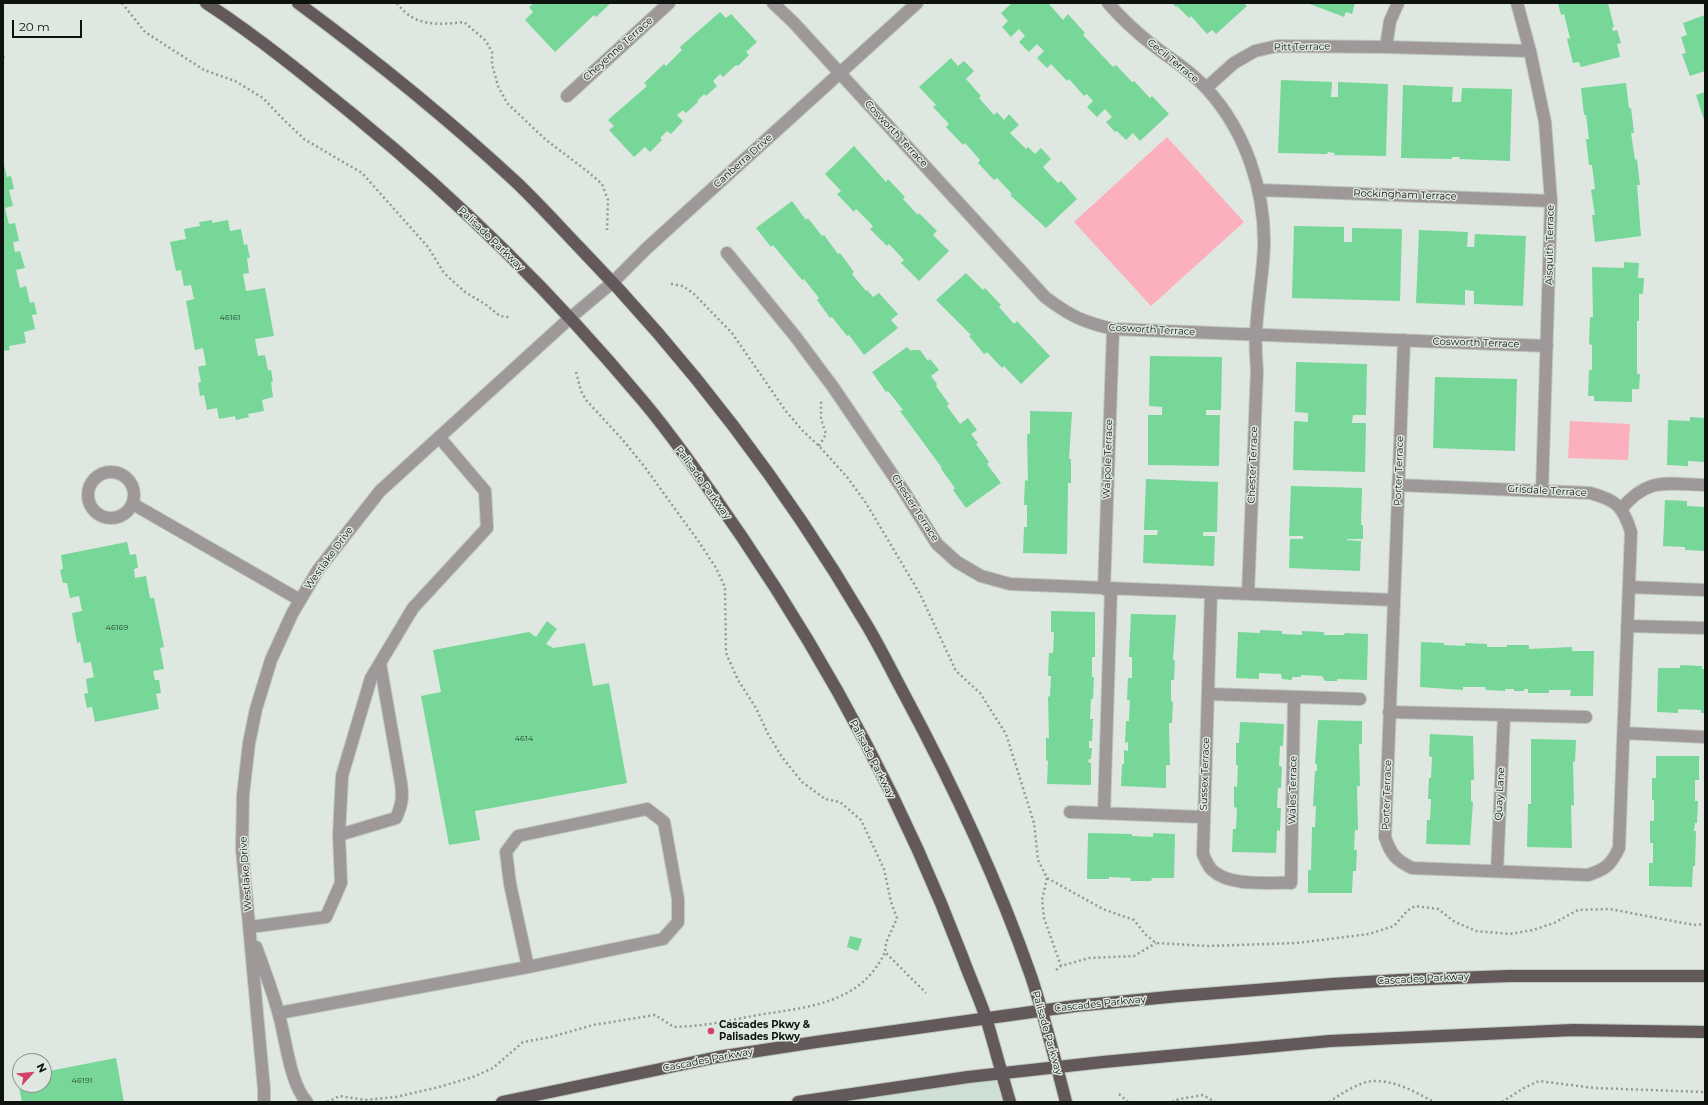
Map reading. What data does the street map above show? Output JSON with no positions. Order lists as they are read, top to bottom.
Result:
{
  "streets": {
    "main road": ["Palisade Parkway", "Cascades Parkway"],
    "street": [
      "Pitt Terrace",
      "Cheyenne Terrace",
      "Cecil Terrace",
      "Cosworth Terrace",
      "Canberra Drive",
      "Rockingham Terrace",
      "Aisquith Terrace",
      "Walpole Terrace",
      "Chester Terrace",
      "Porter Terrace",
      "Grisdale Terrace",
      "Westlake Drive",
      "Sussex Terrace",
      "Wales Terrace",
      "Quay Lane"
    ]
  },
  "crossings": [
    ["Pitt Terrace", "Cecil Terrace"],
    ["Pitt Terrace", "Aisquith Terrace"],
    ["Cecil Terrace", "Cosworth Terrace"],
    ["Cecil Terrace", "Rockingham Terrace"],
    ["Cecil Terrace", "Chester Terrace"],
    ["Cosworth Terrace", "Canberra Drive"],
    ["Cosworth Terrace", "Aisquith Terrace"],
    ["Cosworth Terrace", "Walpole Terrace"],
    ["Cosworth Terrace", "Chester Terrace"],
    ["Cosworth Terrace", "Porter Terrace"],
    ["Canberra Drive", "Palisade Parkway"],
    ["Canberra Drive", "Westlake Drive"],
    ["Rockingham Terrace", "Aisquith Terrace"],
    ["Palisade Parkway", "Westlake Drive"],
    ["Palisade Parkway", "Cascades Parkway"],
    ["Aisquith Terrace", "Grisdale Terrace"],
    ["Walpole Terrace", "Chester Terrace"],
    ["Chester Terrace", "Porter Terrace"],
    ["Chester Terrace", "Sussex Terrace"],
    ["Porter Terrace", "Grisdale Terrace"],
    ["Porter Terrace", "Quay Lane"],
    ["Sussex Terrace", "Wales Terrace"]
  ],
  "places": ["Cascades Pkwy & Palisades Pkwy"],
  "house_numbers": [
    "46161",
    "46169",
    "4614",
    "46191"
  ],
  "scale_bar": "20 m",
  "north": "top right"
}
